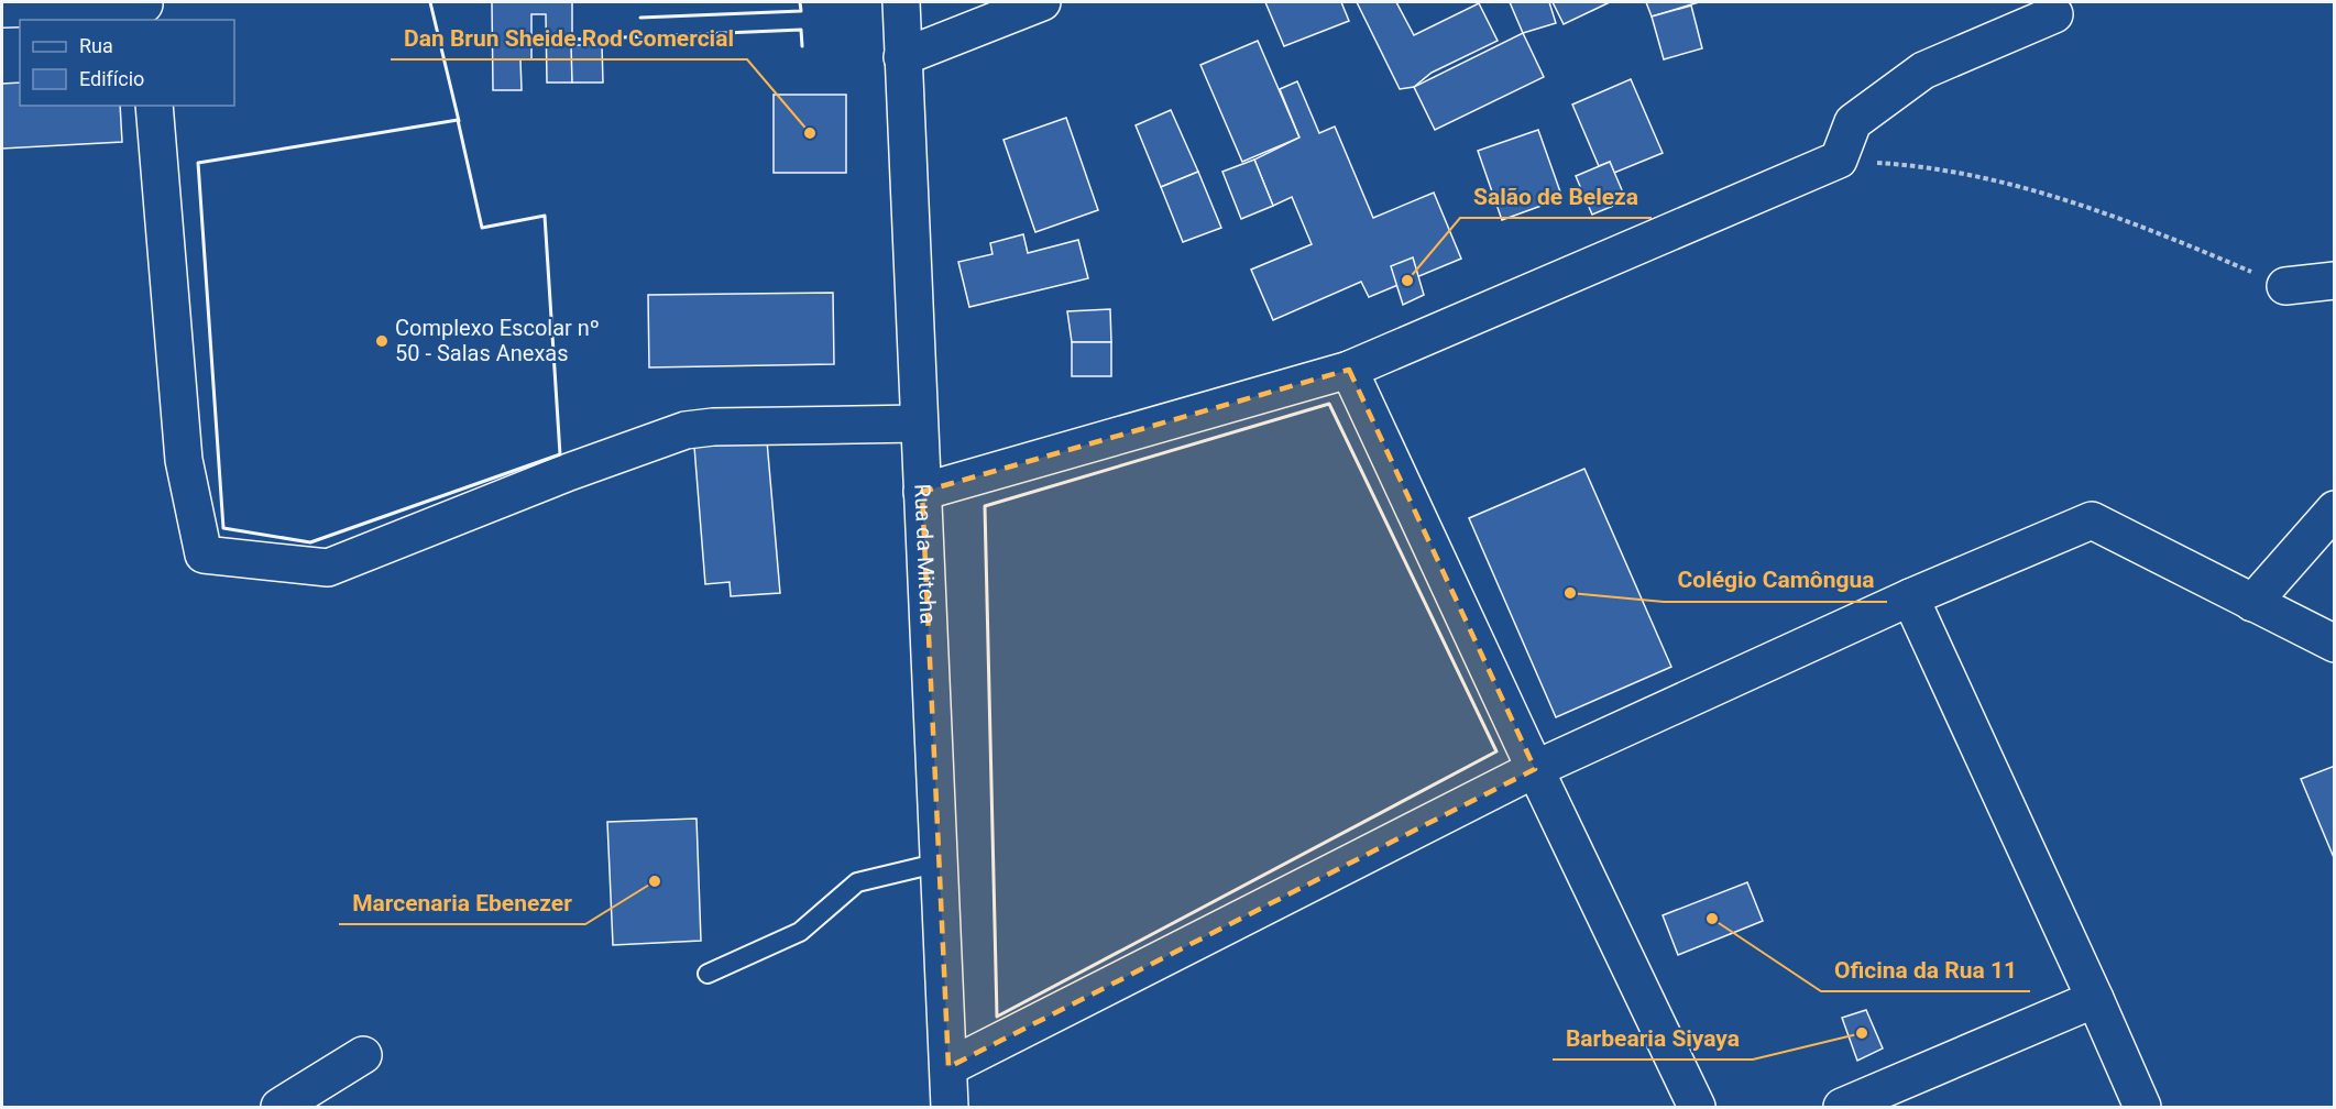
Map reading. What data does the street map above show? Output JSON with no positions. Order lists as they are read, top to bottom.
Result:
{
  "streets": {
    "street": ["Rua da Mitcha"]
  },
  "places": [
    "Dan Brun Sheide Rod Comercial",
    "Salão de Beleza",
    "Complexo Escolar nº 50 - Salas Anexas",
    "Colégio Camôngua",
    "Marcenaria Ebenezer",
    "Oficina da Rua 11",
    "Barbearia Siyaya"
  ],
  "legend": ["Rua", "Edifício"]
}
